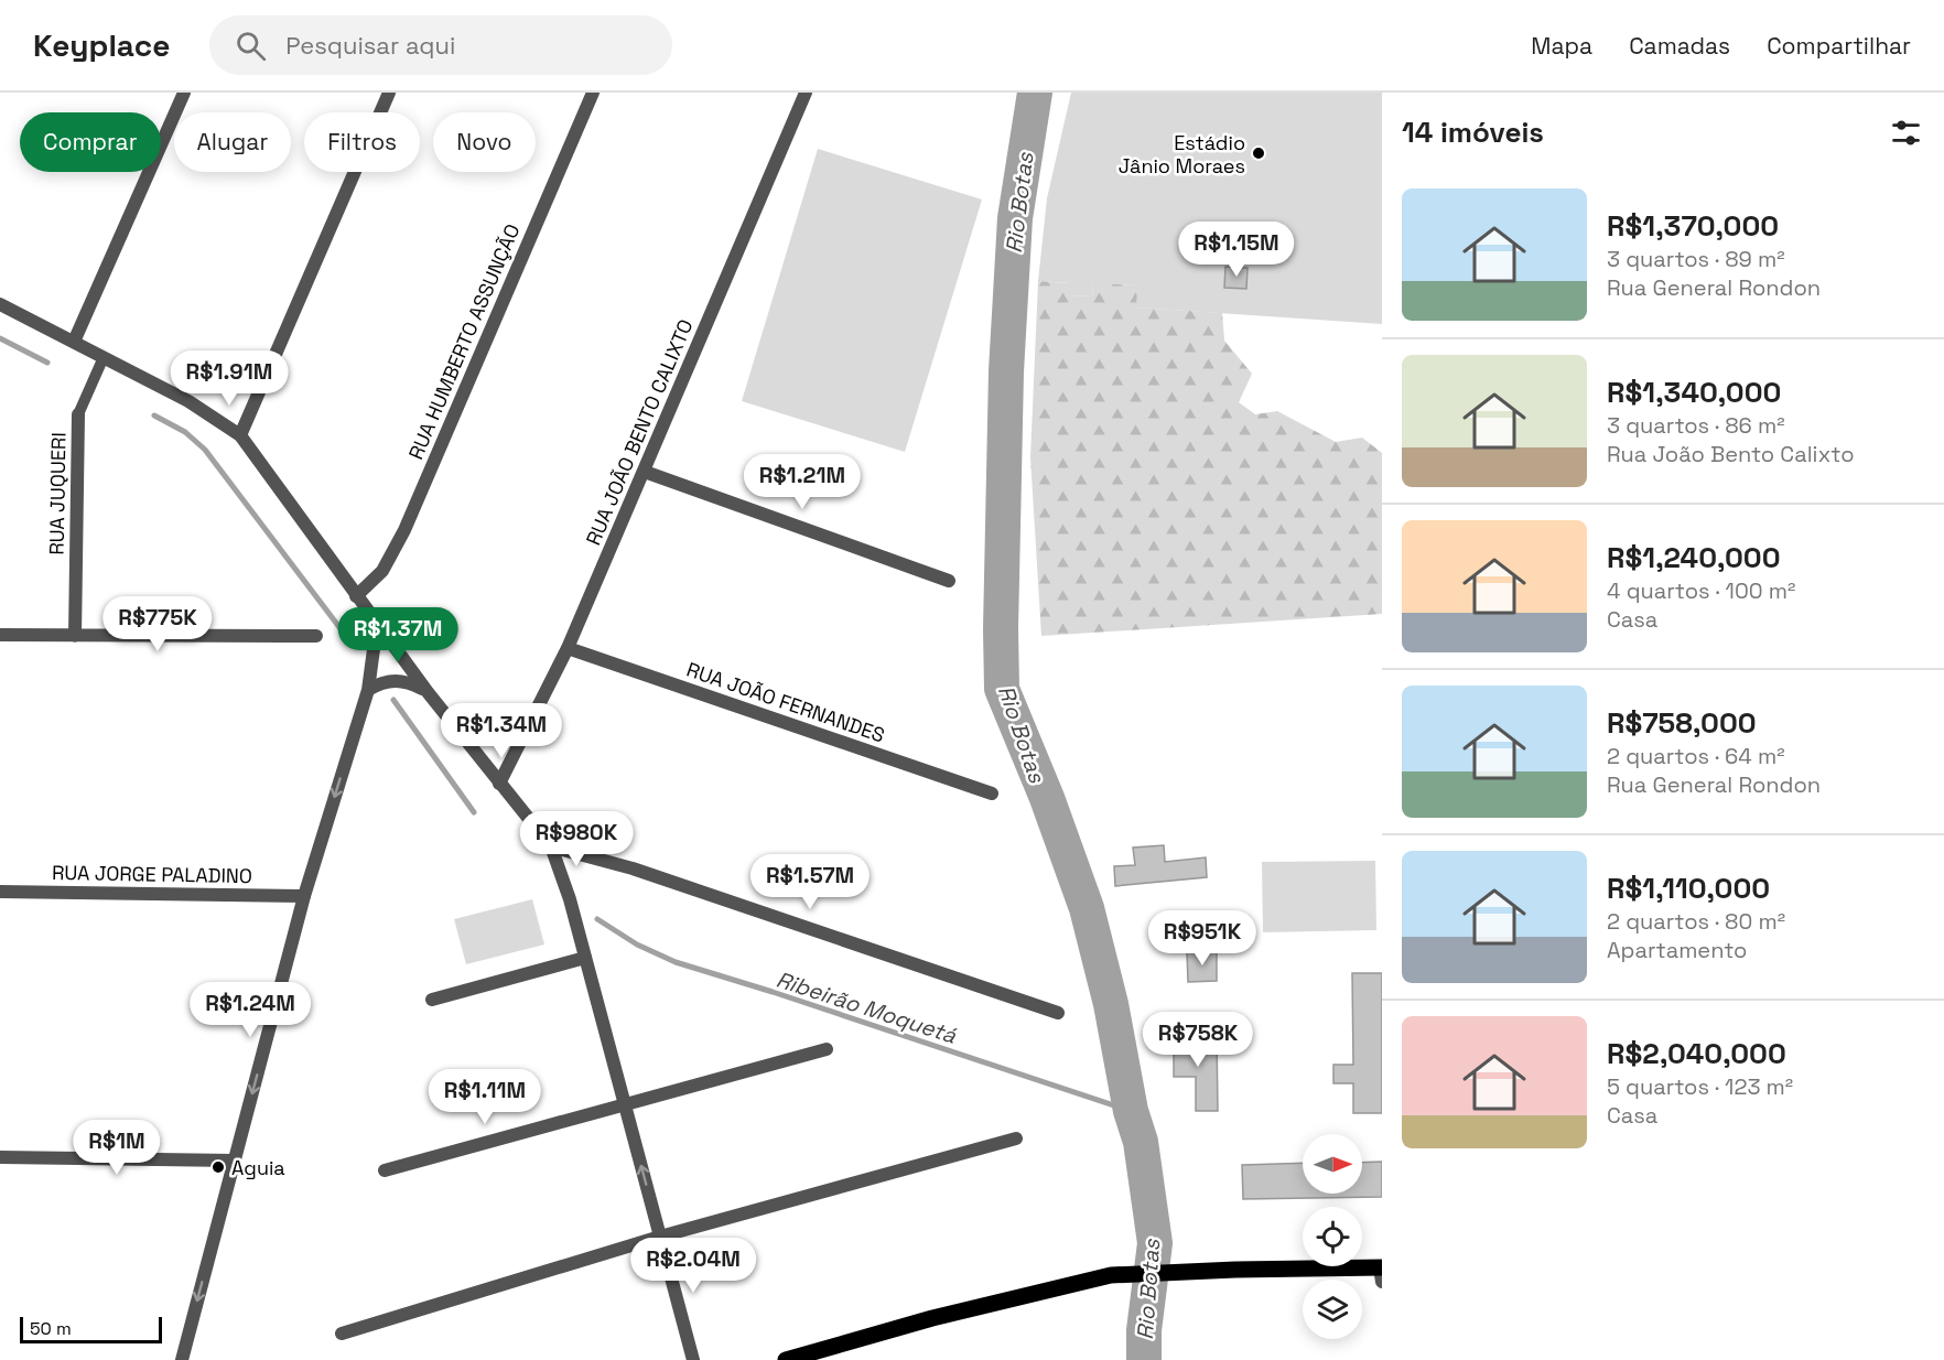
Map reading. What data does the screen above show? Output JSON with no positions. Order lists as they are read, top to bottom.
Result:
{
  "streets": {
    "street": [
      "RUA HUMBERTO ASSUNÇÃO",
      "RUA JOÃO BENTO CALIXTO",
      "RUA JUQUERI",
      "RUA JOÃO FERNANDES",
      "RUA JORGE PALADINO"
    ]
  },
  "crossings": [
    ["RUA JOÃO BENTO CALIXTO", "RUA JOÃO FERNANDES"]
  ],
  "water": ["Rio Botas", "Ribeirão Moquetá"],
  "places": ["Estádio Jânio Moraes", "Aguia"],
  "scale_bar": "50 m",
  "north": "right",
  "page": {
    "header": "Keyplace",
    "search": "Pesquisar aqui",
    "nav": ["Mapa", "Camadas", "Compartilhar"],
    "heading": "14 imóveis",
    "chip": [
      "Comprar",
      "Alugar",
      "Filtros",
      "Novo"
    ],
    "list": [
      {
        "name": "R$1,370,000",
        "note": "3 quartos · 89 m² · Rua General Rondon"
      },
      {
        "name": "R$1,340,000",
        "note": "3 quartos · 86 m² · Rua João Bento Calixto"
      },
      {
        "name": "R$1,240,000",
        "note": "4 quartos · 100 m² · Casa"
      },
      {
        "name": "R$758,000",
        "note": "2 quartos · 64 m² · Rua General Rondon"
      },
      {
        "name": "R$1,110,000",
        "note": "2 quartos · 80 m² · Apartamento"
      },
      {
        "name": "R$2,040,000",
        "note": "5 quartos · 123 m² · Casa"
      }
    ],
    "price": [
      "R$1.15M",
      "R$1.91M",
      "R$1.21M",
      "R$775K",
      "R$1.37M",
      "R$1.34M",
      "R$980K",
      "R$1.57M",
      "R$951K",
      "R$1.24M",
      "R$758K",
      "R$1.11M",
      "R$1M",
      "R$2.04M"
    ],
    "scale": "50 m"
  }
}
